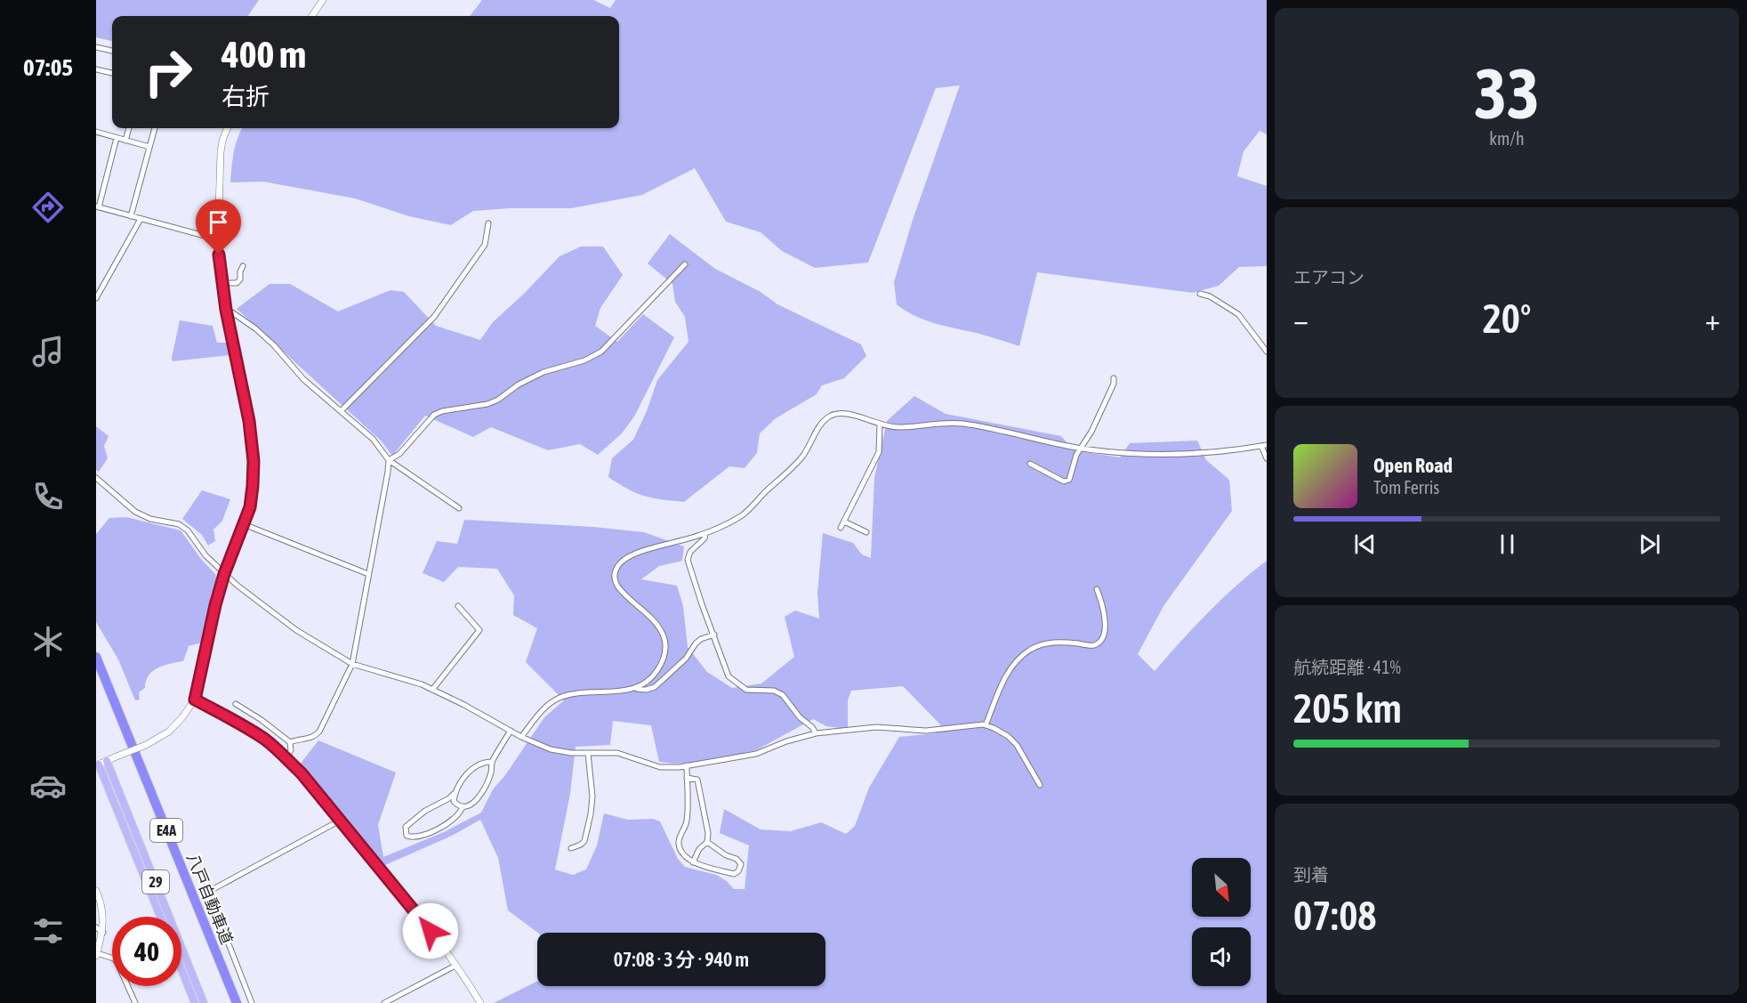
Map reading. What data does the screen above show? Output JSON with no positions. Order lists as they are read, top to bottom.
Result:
{
  "streets": {
    "highway": ["E4A", "八戸自動車道"],
    "main road": ["29"]
  },
  "north": "bottom right",
  "page": {
    "tabs": "07:05",
    "tile": [
      ["33", "km/h"],
      "エアコン",
      ["航続距離 · 41%", "205 km"],
      ["到着", "07:08"]
    ],
    "turn": ["400 m", "右折"],
    "heat": ["−", "20°", "+"],
    "song": ["Open Road", "Tom Ferris"],
    "limit": "40",
    "trip": "07:08 · 3 分 · 940 m"
  }
}
